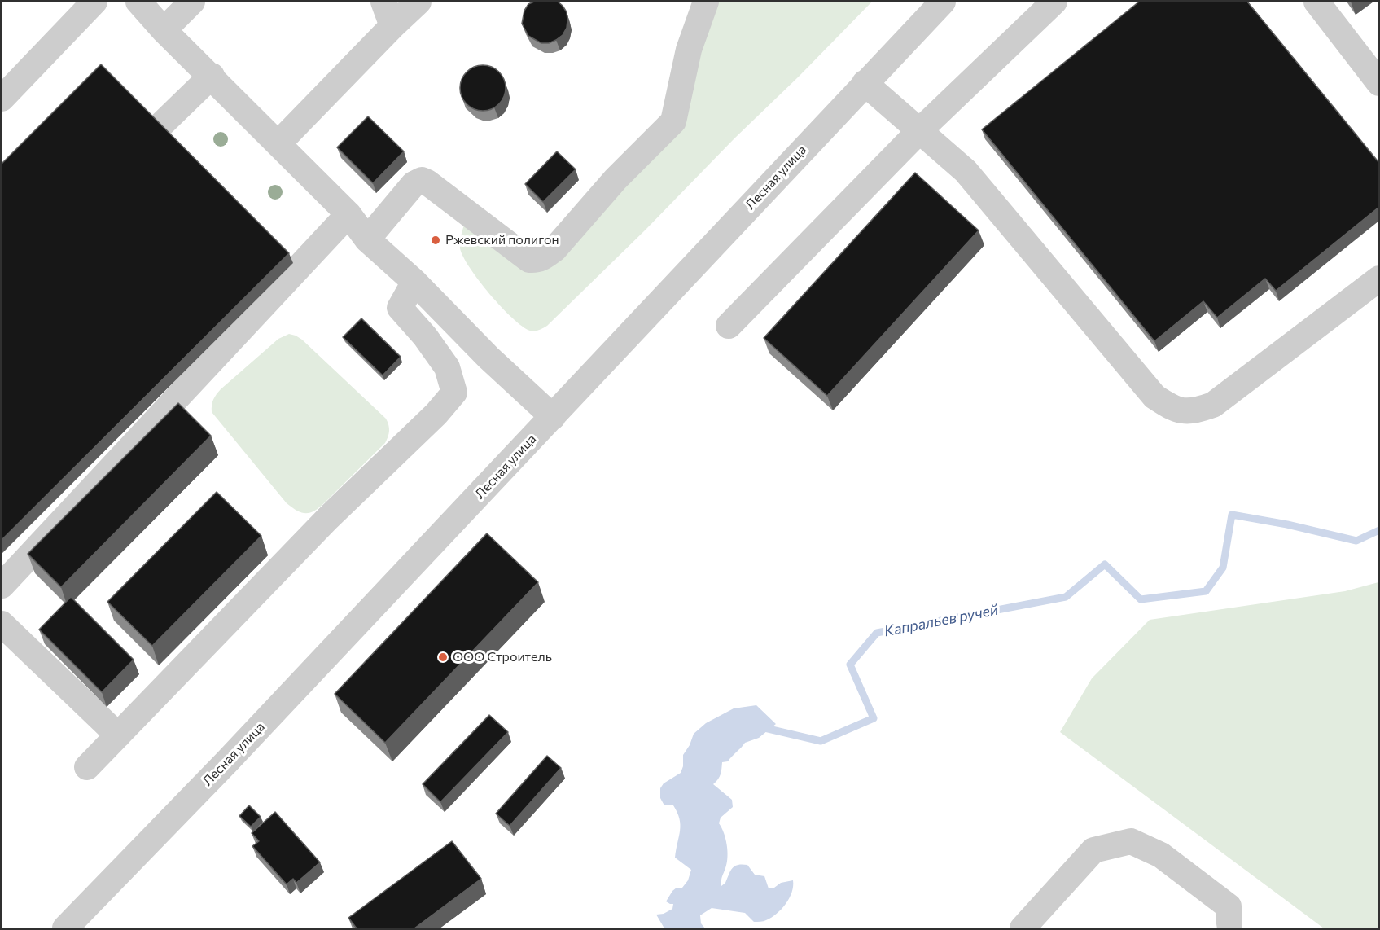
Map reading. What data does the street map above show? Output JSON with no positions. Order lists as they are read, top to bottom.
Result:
{
  "streets": {
    "street": ["Лесная улица"]
  },
  "water": ["Капральев ручей"],
  "places": ["Ржевский полигон", "ООО Строитель"]
}
